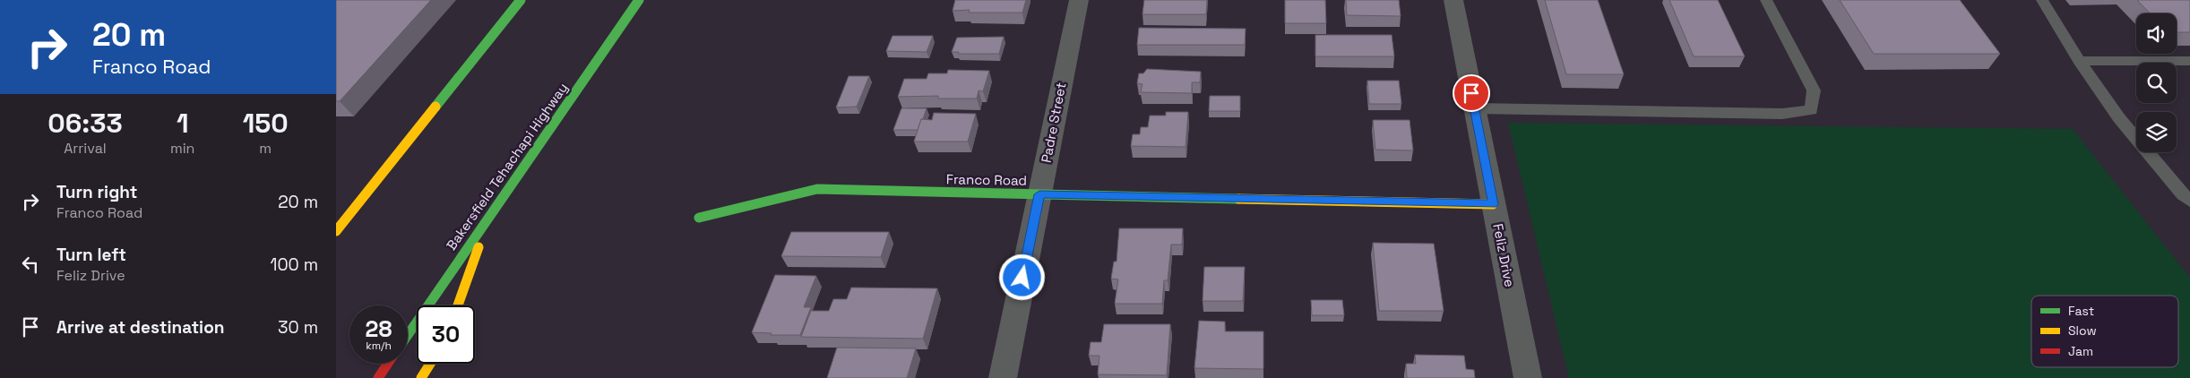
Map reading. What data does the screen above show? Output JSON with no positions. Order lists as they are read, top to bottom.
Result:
{
  "streets": {
    "main road": ["Bakersfield Tehachapi Highway", "Franco Road"],
    "street": ["Padre Street", "Feliz Drive"]
  },
  "crossings": [
    ["Padre Street", "Franco Road"],
    ["Franco Road", "Feliz Drive"]
  ],
  "legend": ["Fast", "Slow", "Jam"],
  "page": {
    "turn": ["20 m", "Franco Road"],
    "eta": [
      "06:33",
      "Arrival",
      "1",
      "min",
      "150",
      "m"
    ],
    "list": [
      {
        "name": "Turn right",
        "note": "Franco Road",
        "value": "20 m"
      },
      {
        "name": "Turn left",
        "note": "Feliz Drive",
        "value": "100 m"
      },
      {
        "name": "Arrive at destination",
        "value": "30 m"
      }
    ],
    "speed": "28 km/h",
    "limit": "30"
  }
}
